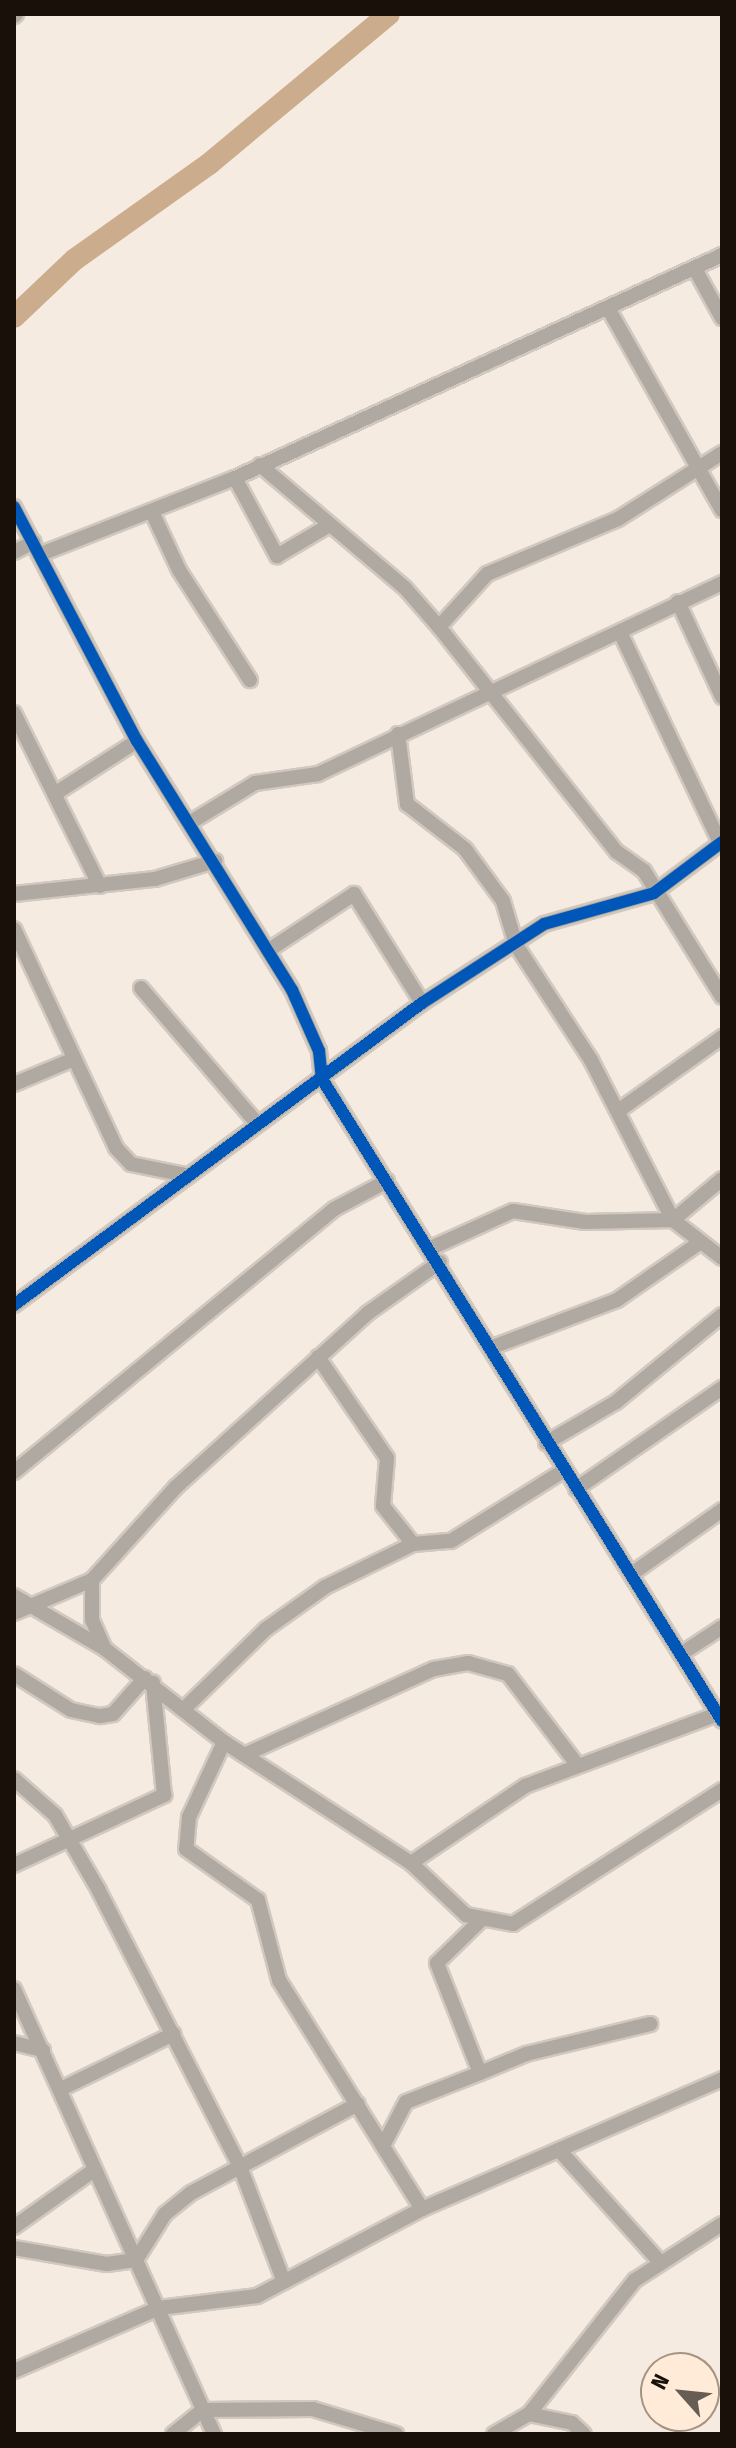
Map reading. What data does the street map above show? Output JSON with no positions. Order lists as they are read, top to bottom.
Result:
{
  "north": "top left"
}
